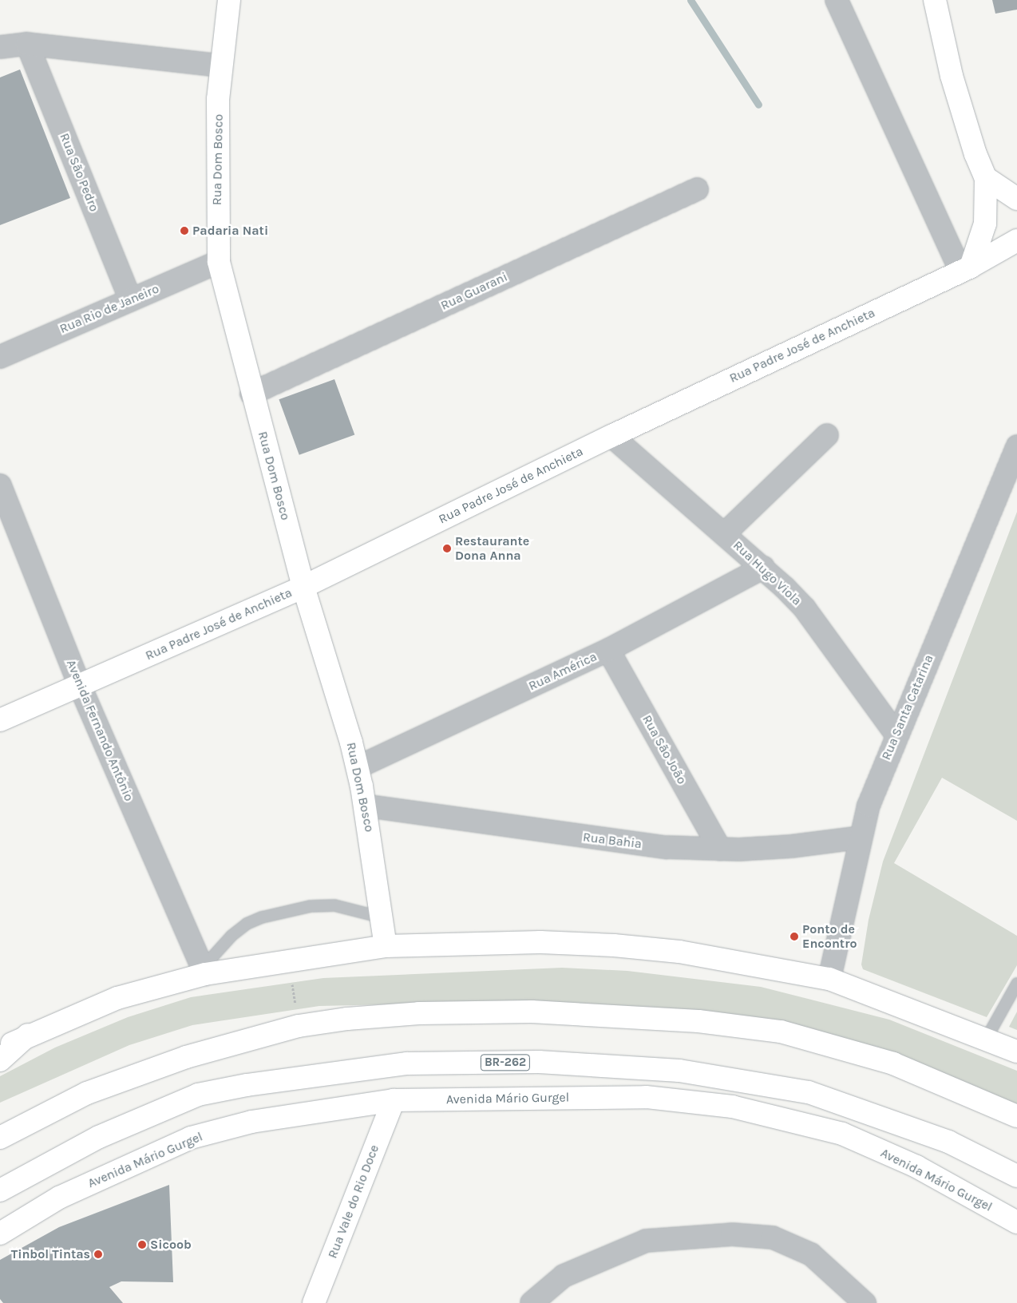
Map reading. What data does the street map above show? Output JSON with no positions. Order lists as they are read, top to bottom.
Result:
{
  "streets": {
    "main road": [
      "Rua Dom Bosco",
      "Rua Padre José de Anchieta",
      "BR-262",
      "Avenida Mário Gurgel",
      "Rua Vale do Rio Doce"
    ],
    "street": [
      "Rua São Pedro",
      "Rua Guarani",
      "Rua Rio de Janeiro",
      "Rua Hugo Viola",
      "Rua América",
      "Rua Santa Catarina",
      "Avenida Fernando Antônio",
      "Rua São João",
      "Rua Bahia"
    ]
  },
  "crossings": [
    ["Rua Dom Bosco", "Rua Guarani"],
    ["Rua Dom Bosco", "Rua Rio de Janeiro"],
    ["Rua Dom Bosco", "Rua Padre José de Anchieta"],
    ["Rua Dom Bosco", "Rua América"],
    ["Rua Dom Bosco", "Rua Bahia"],
    ["Rua São Pedro", "Rua Rio de Janeiro"],
    ["Rua Padre José de Anchieta", "Rua Hugo Viola"],
    ["Rua Padre José de Anchieta", "Avenida Fernando Antônio"],
    ["Rua Hugo Viola", "Rua América"],
    ["Rua Hugo Viola", "Rua Santa Catarina"],
    ["Rua América", "Rua São João"],
    ["Rua Santa Catarina", "Rua Bahia"],
    ["Rua São João", "Rua Bahia"],
    ["Avenida Mário Gurgel", "Rua Vale do Rio Doce"]
  ],
  "places": [
    "Padaria Nati",
    "Restaurante Dona Anna",
    "Ponto de Encontro",
    "Sicoob",
    "Tinbol Tintas"
  ]
}
